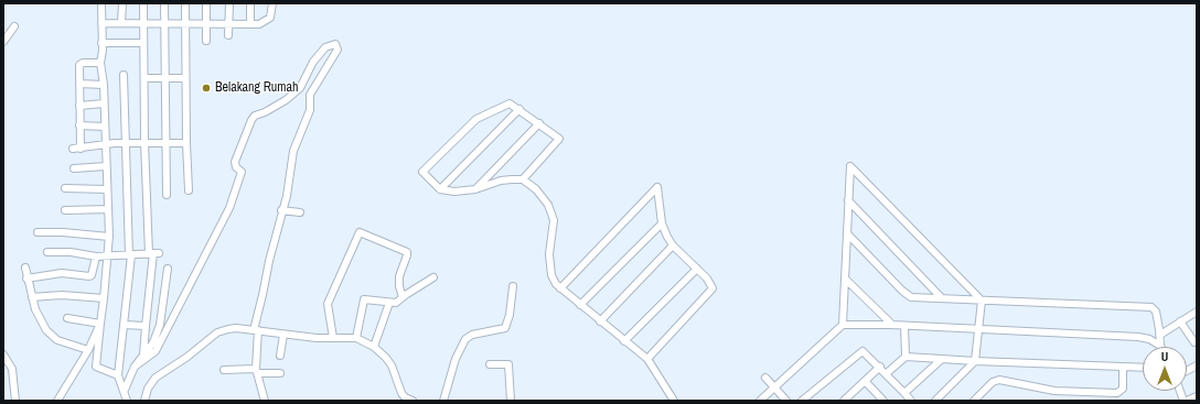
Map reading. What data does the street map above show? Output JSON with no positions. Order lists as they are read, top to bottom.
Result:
{
  "places": ["Belakang Rumah"],
  "north": "top"
}
